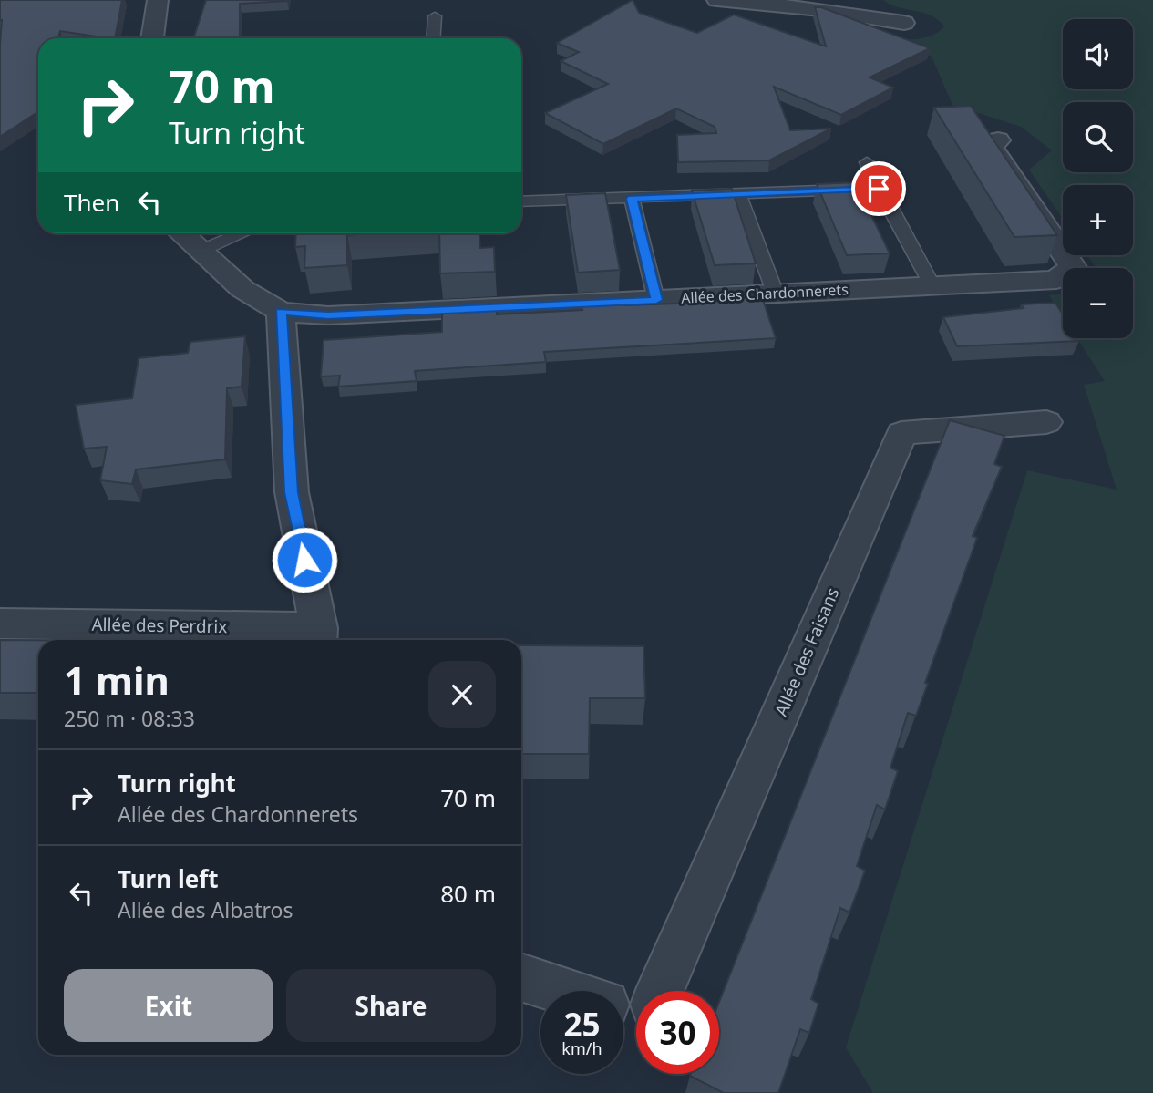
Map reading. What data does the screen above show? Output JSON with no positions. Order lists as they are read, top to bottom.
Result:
{
  "streets": {
    "street": ["Allée des Chardonnerets", "Allée des Perdrix", "Allée des Faisans"]
  },
  "page": {
    "map_buttons": ["+", "−"],
    "turn": ["70 m", "Turn right"],
    "then": "Then",
    "heading": ["1 min", "250 m · 08:33"],
    "list": [
      {
        "name": "Turn right",
        "note": "Allée des Chardonnerets",
        "value": "70 m"
      },
      {
        "name": "Turn left",
        "note": "Allée des Albatros",
        "value": "80 m"
      }
    ],
    "buttons": ["Exit", "Share"],
    "speed": "25 km/h",
    "limit": "30"
  }
}
